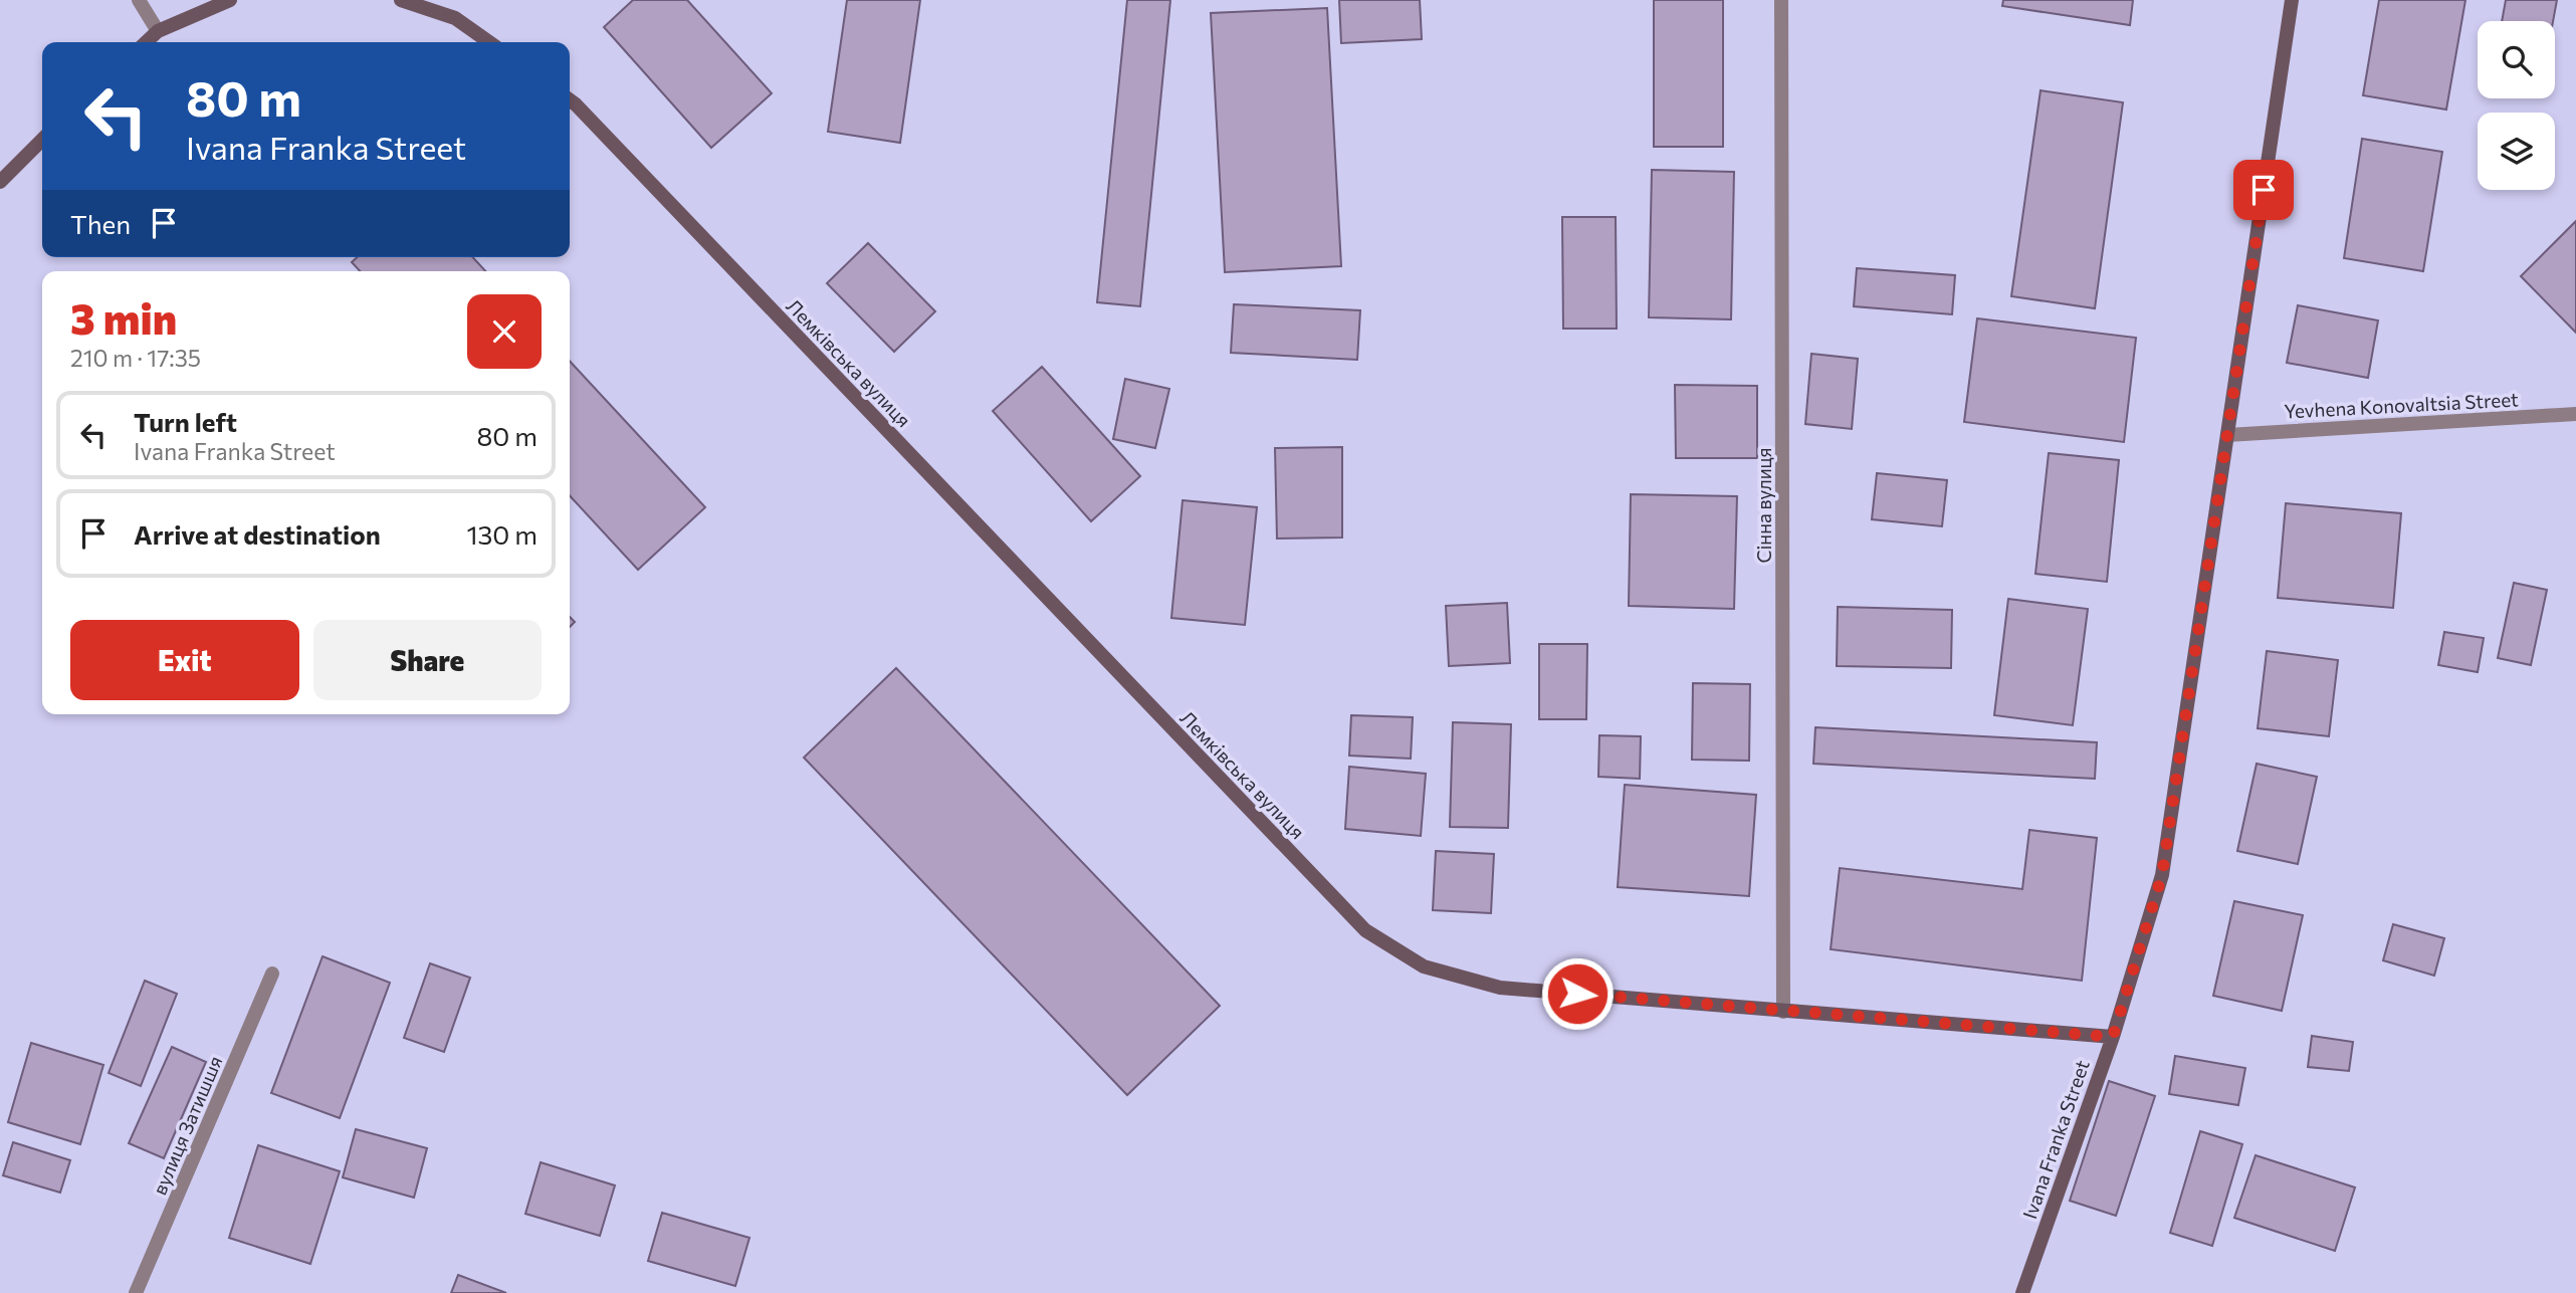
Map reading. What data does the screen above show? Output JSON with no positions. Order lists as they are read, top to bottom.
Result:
{
  "streets": {
    "main road": ["Лемківська вулиця", "Ivana Franka Street"],
    "street": ["Yevhena Konovaltsia Street", "Сінна вулиця", "вулиця Затишшя"]
  },
  "crossings": [
    ["Лемківська вулиця", "Сінна вулиця"],
    ["Лемківська вулиця", "Ivana Franka Street"],
    ["Yevhena Konovaltsia Street", "Ivana Franka Street"]
  ],
  "page": {
    "turn": ["80 m", "Ivana Franka Street"],
    "then": "Then",
    "heading": ["3 min", "210 m · 17:35"],
    "list": [
      {
        "name": "Turn left",
        "note": "Ivana Franka Street",
        "value": "80 m"
      },
      {
        "name": "Arrive at destination",
        "value": "130 m"
      }
    ],
    "buttons": ["Exit", "Share"]
  }
}
